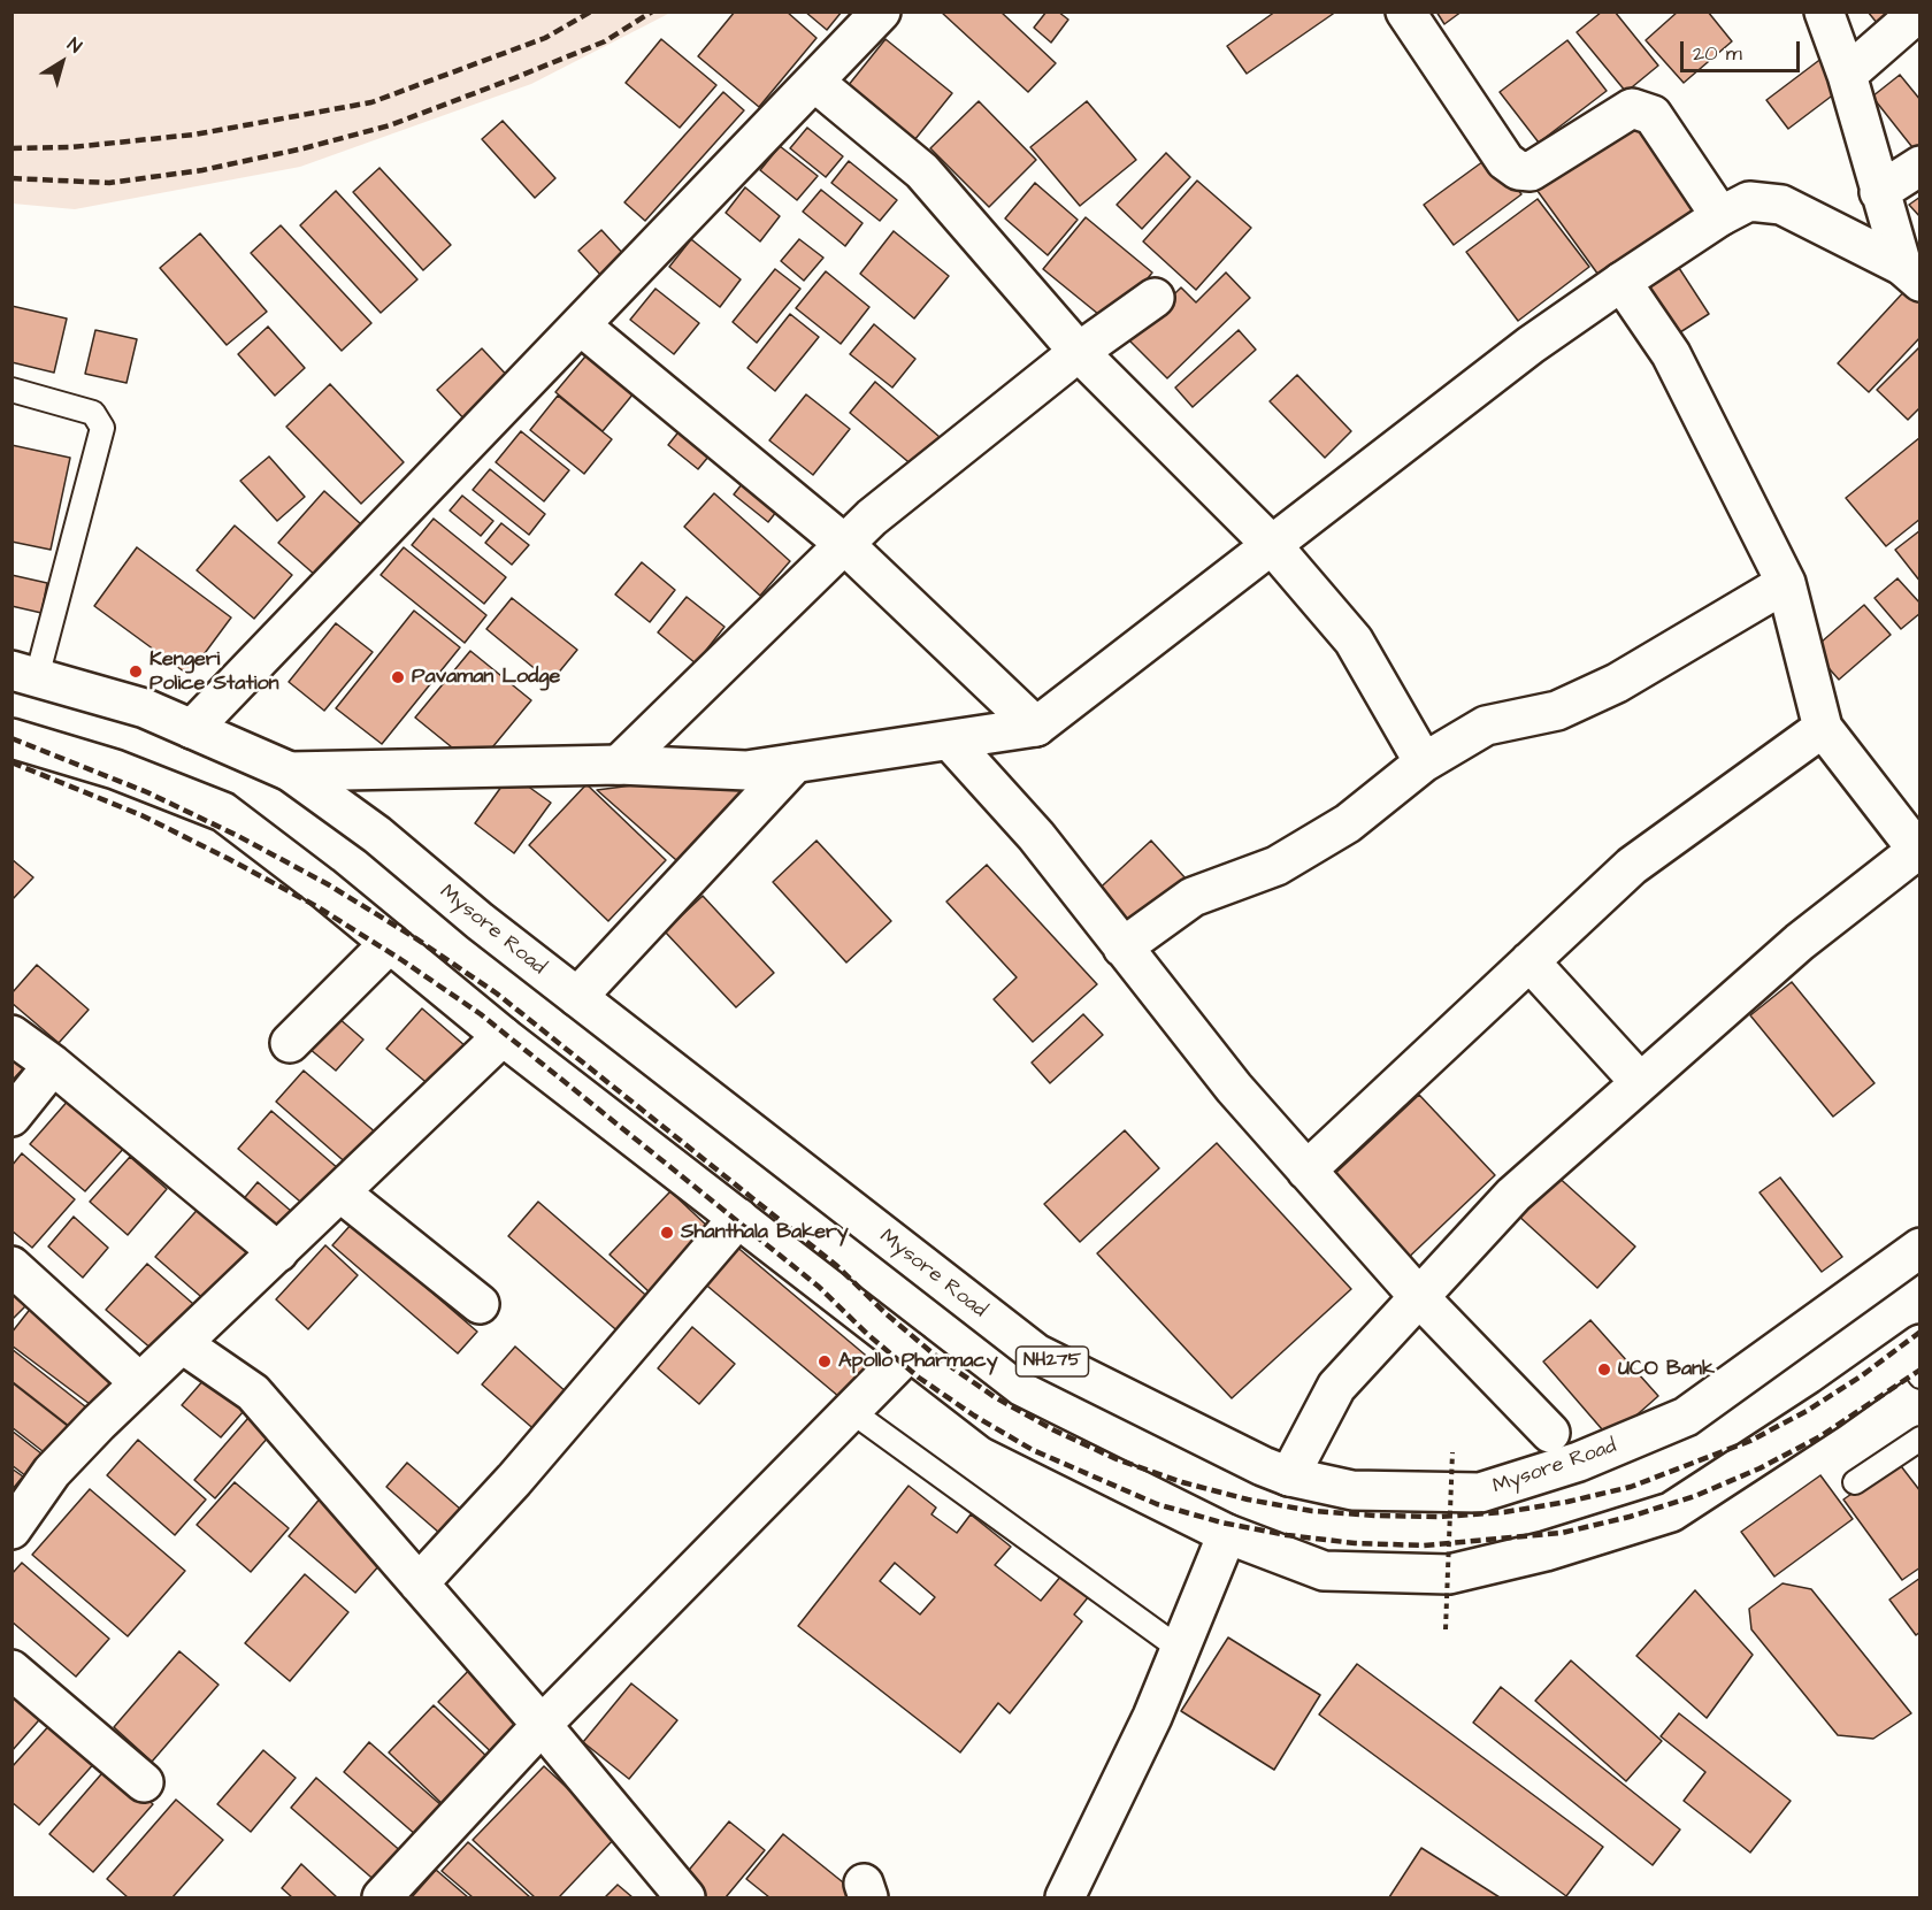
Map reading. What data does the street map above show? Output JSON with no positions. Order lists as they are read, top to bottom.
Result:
{
  "streets": {
    "main road": ["Mysore Road", "NH275"]
  },
  "places": [
    "Kengeri Police Station",
    "Pavaman Lodge",
    "Shanthala Bakery",
    "Apollo Pharmacy",
    "UCO Bank"
  ],
  "scale_bar": "20 m",
  "north": "top right"
}
